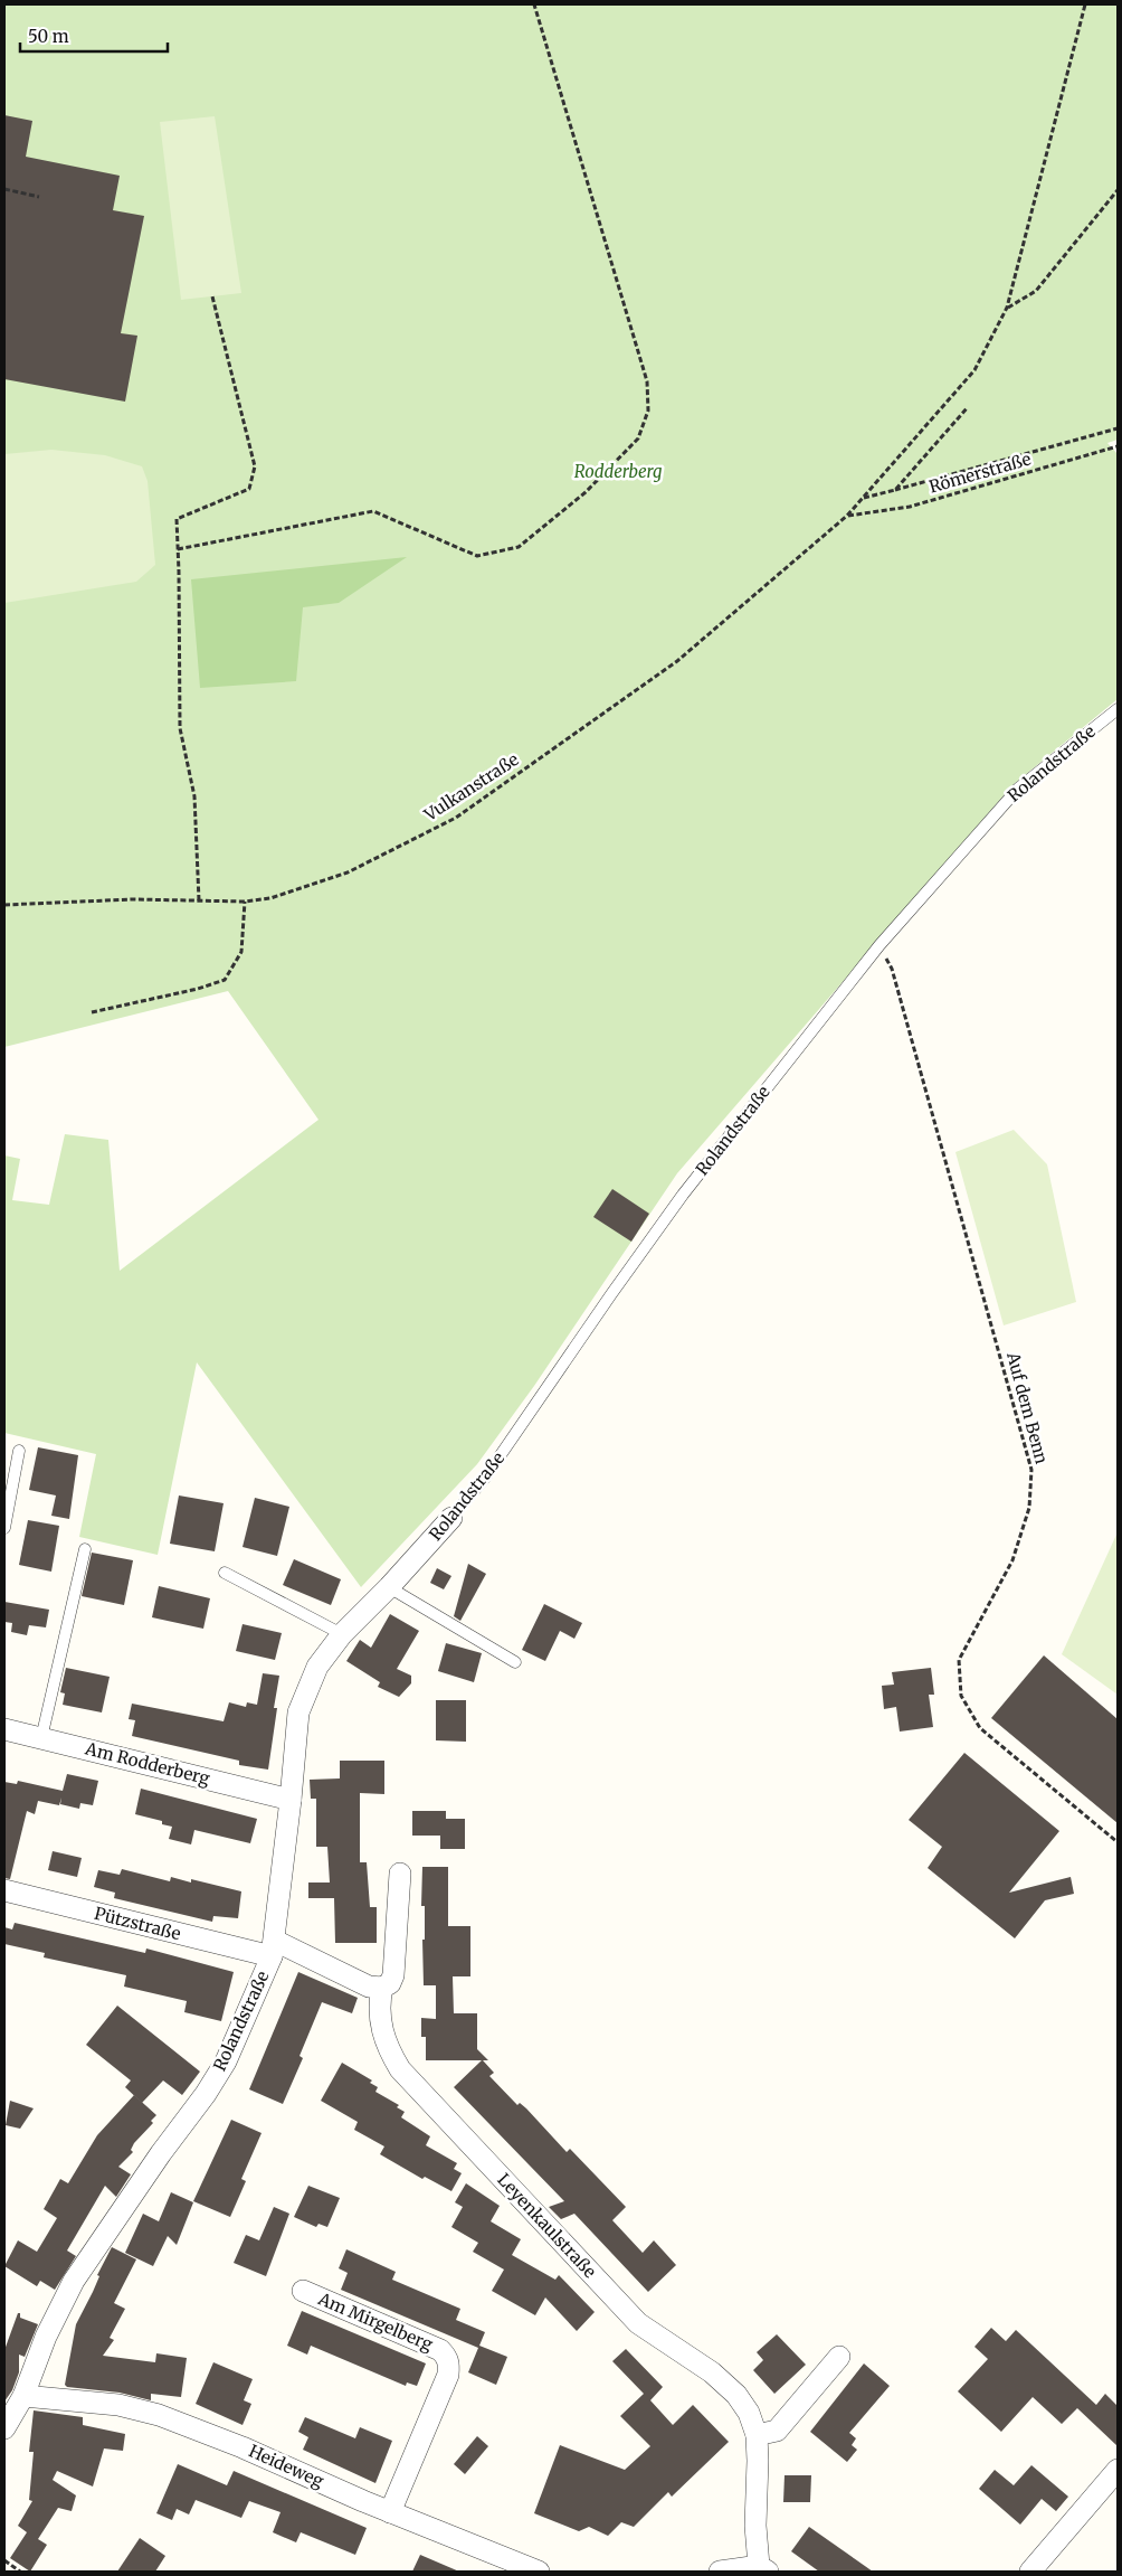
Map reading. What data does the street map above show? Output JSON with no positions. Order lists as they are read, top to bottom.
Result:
{
  "streets": {
    "street": [
      "Rolandstraße",
      "Am Rodderberg",
      "Pützstraße",
      "Leyenkaulstraße",
      "Am Mirgelberg",
      "Heideweg"
    ],
    "path": ["Römerstraße", "Vulkanstraße", "Auf dem Benn"]
  },
  "crossings": [
    ["Römerstraße", "Vulkanstraße"],
    ["Rolandstraße", "Auf dem Benn"],
    ["Rolandstraße", "Am Rodderberg"],
    ["Rolandstraße", "Pützstraße"],
    ["Rolandstraße", "Heideweg"],
    ["Am Mirgelberg", "Heideweg"]
  ],
  "parks": ["Rodderberg"],
  "scale_bar": "50 m"
}
